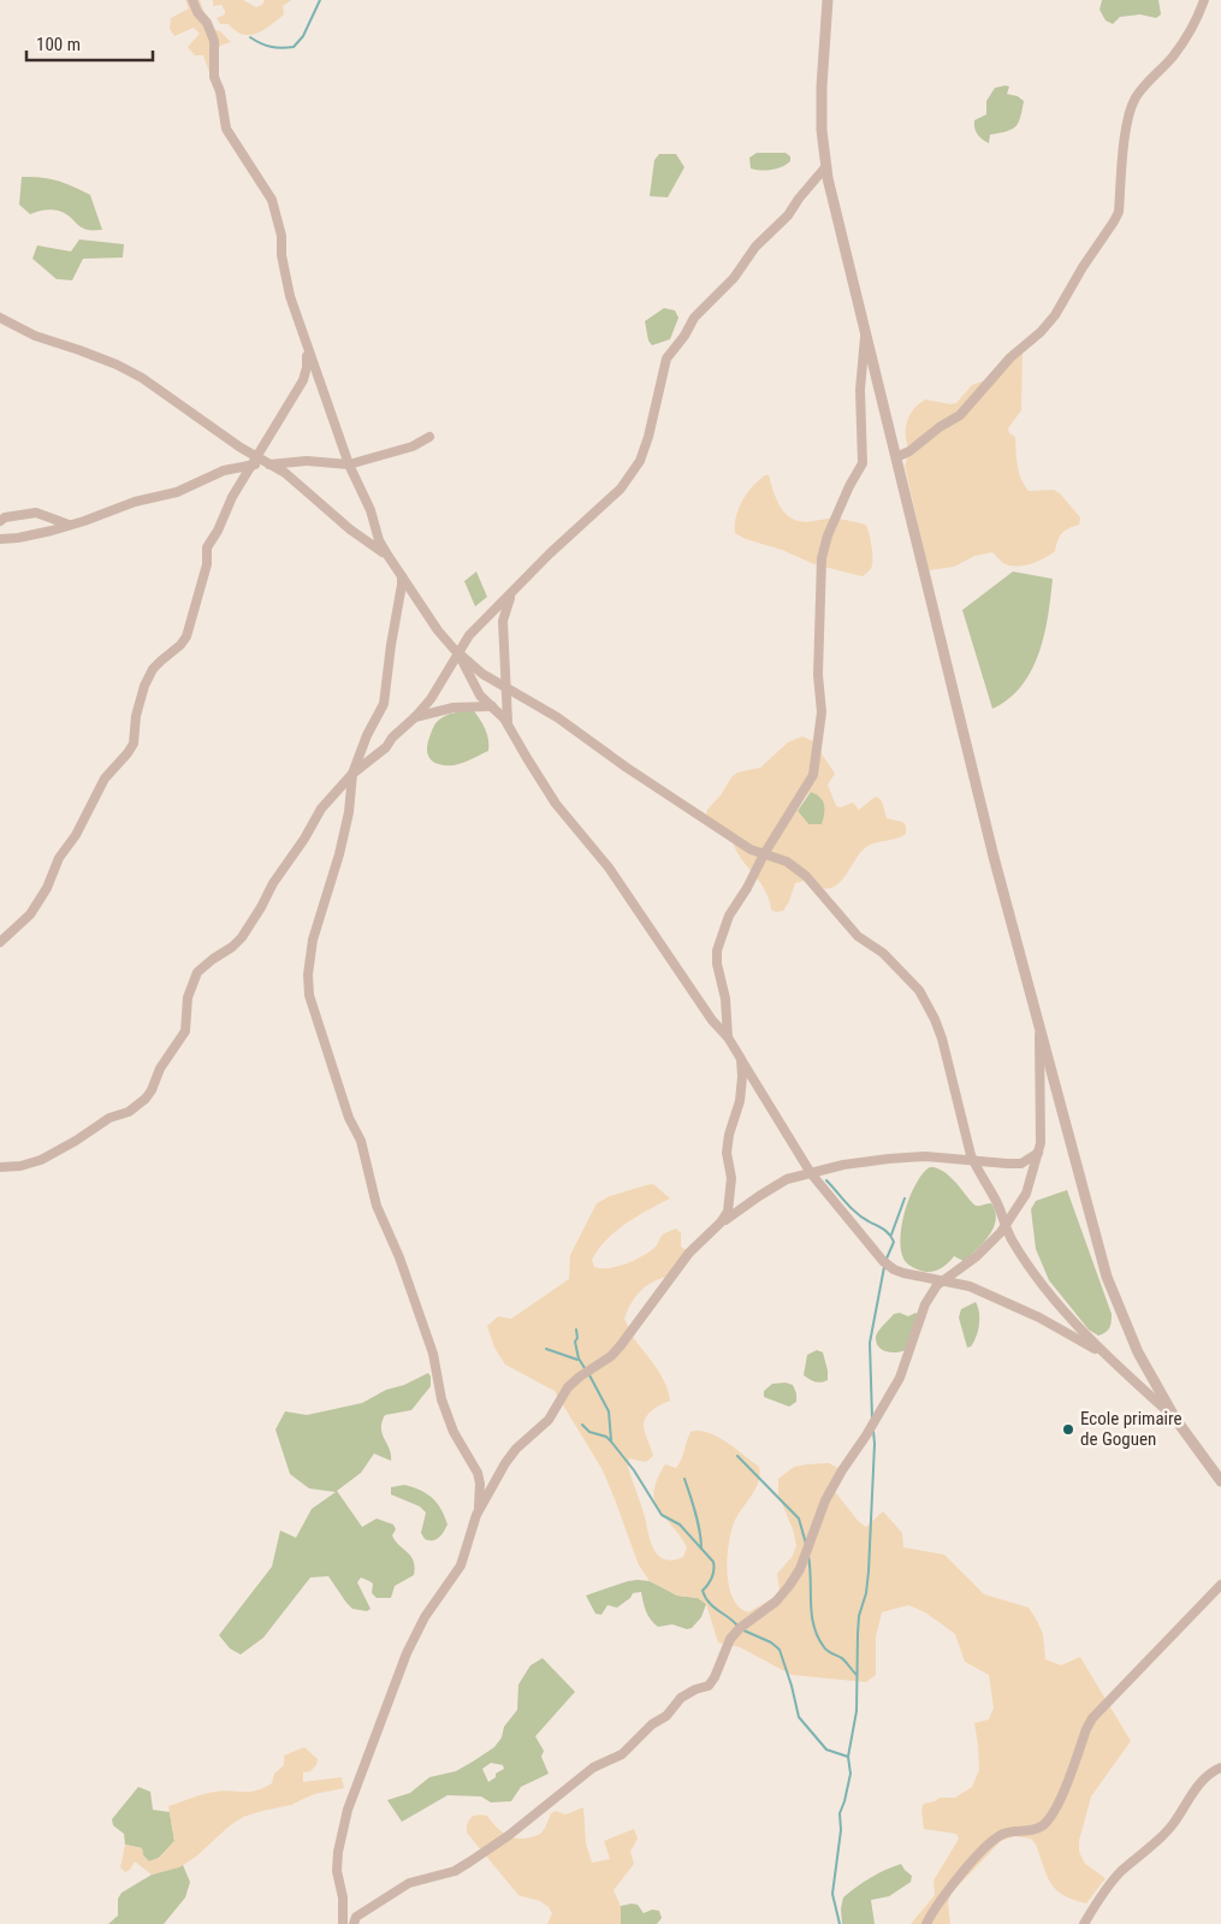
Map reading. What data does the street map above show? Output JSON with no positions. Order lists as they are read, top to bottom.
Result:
{
  "places": ["Ecole primaire de Goguen"],
  "scale_bar": "100 m"
}
